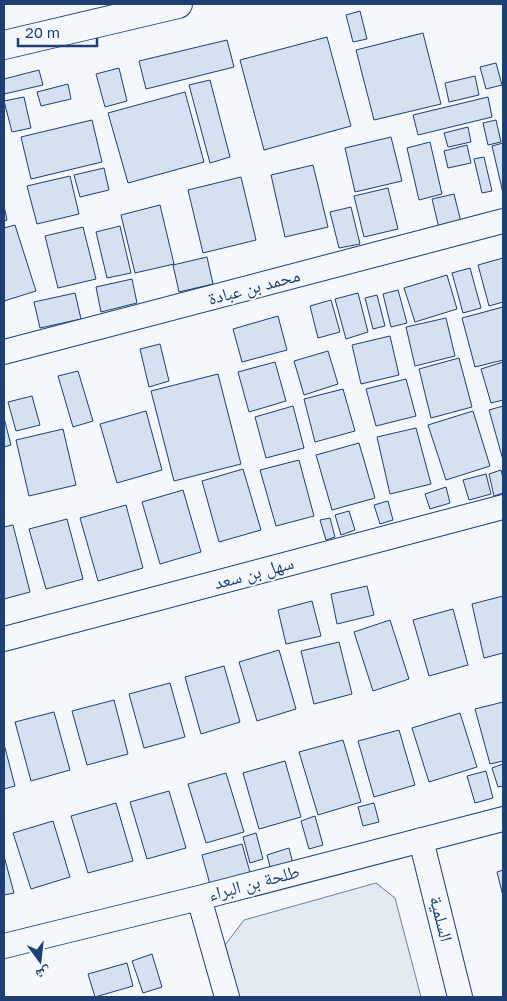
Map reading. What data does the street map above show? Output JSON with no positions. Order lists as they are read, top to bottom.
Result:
{
  "streets": {
    "street": [
      "محمد بن عبادة",
      "سهل بن سعد",
      "طلحة بن البراء",
      "السلمية"
    ]
  },
  "crossings": [
    ["طلحة بن البراء", "السلمية"]
  ],
  "scale_bar": "20 m",
  "north": "bottom"
}
